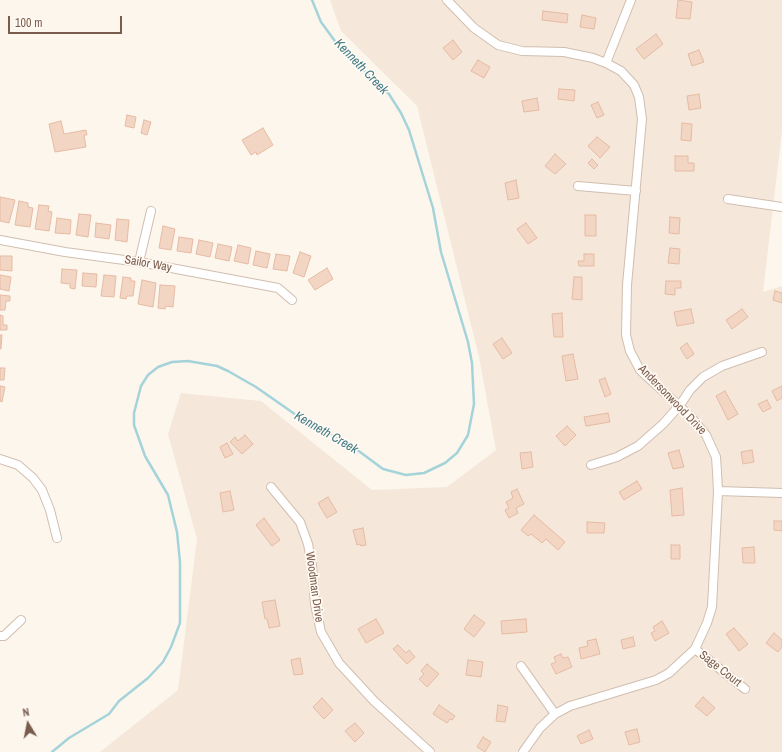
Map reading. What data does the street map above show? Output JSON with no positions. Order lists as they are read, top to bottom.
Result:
{
  "streets": {
    "street": [
      "Sailor Way",
      "Andersonwood Drive",
      "Woodman Drive",
      "Sage Court"
    ]
  },
  "crossings": [
    ["Andersonwood Drive", "Sage Court"]
  ],
  "water": ["Kenneth Creek"],
  "scale_bar": "100 m",
  "north": "top"
}
